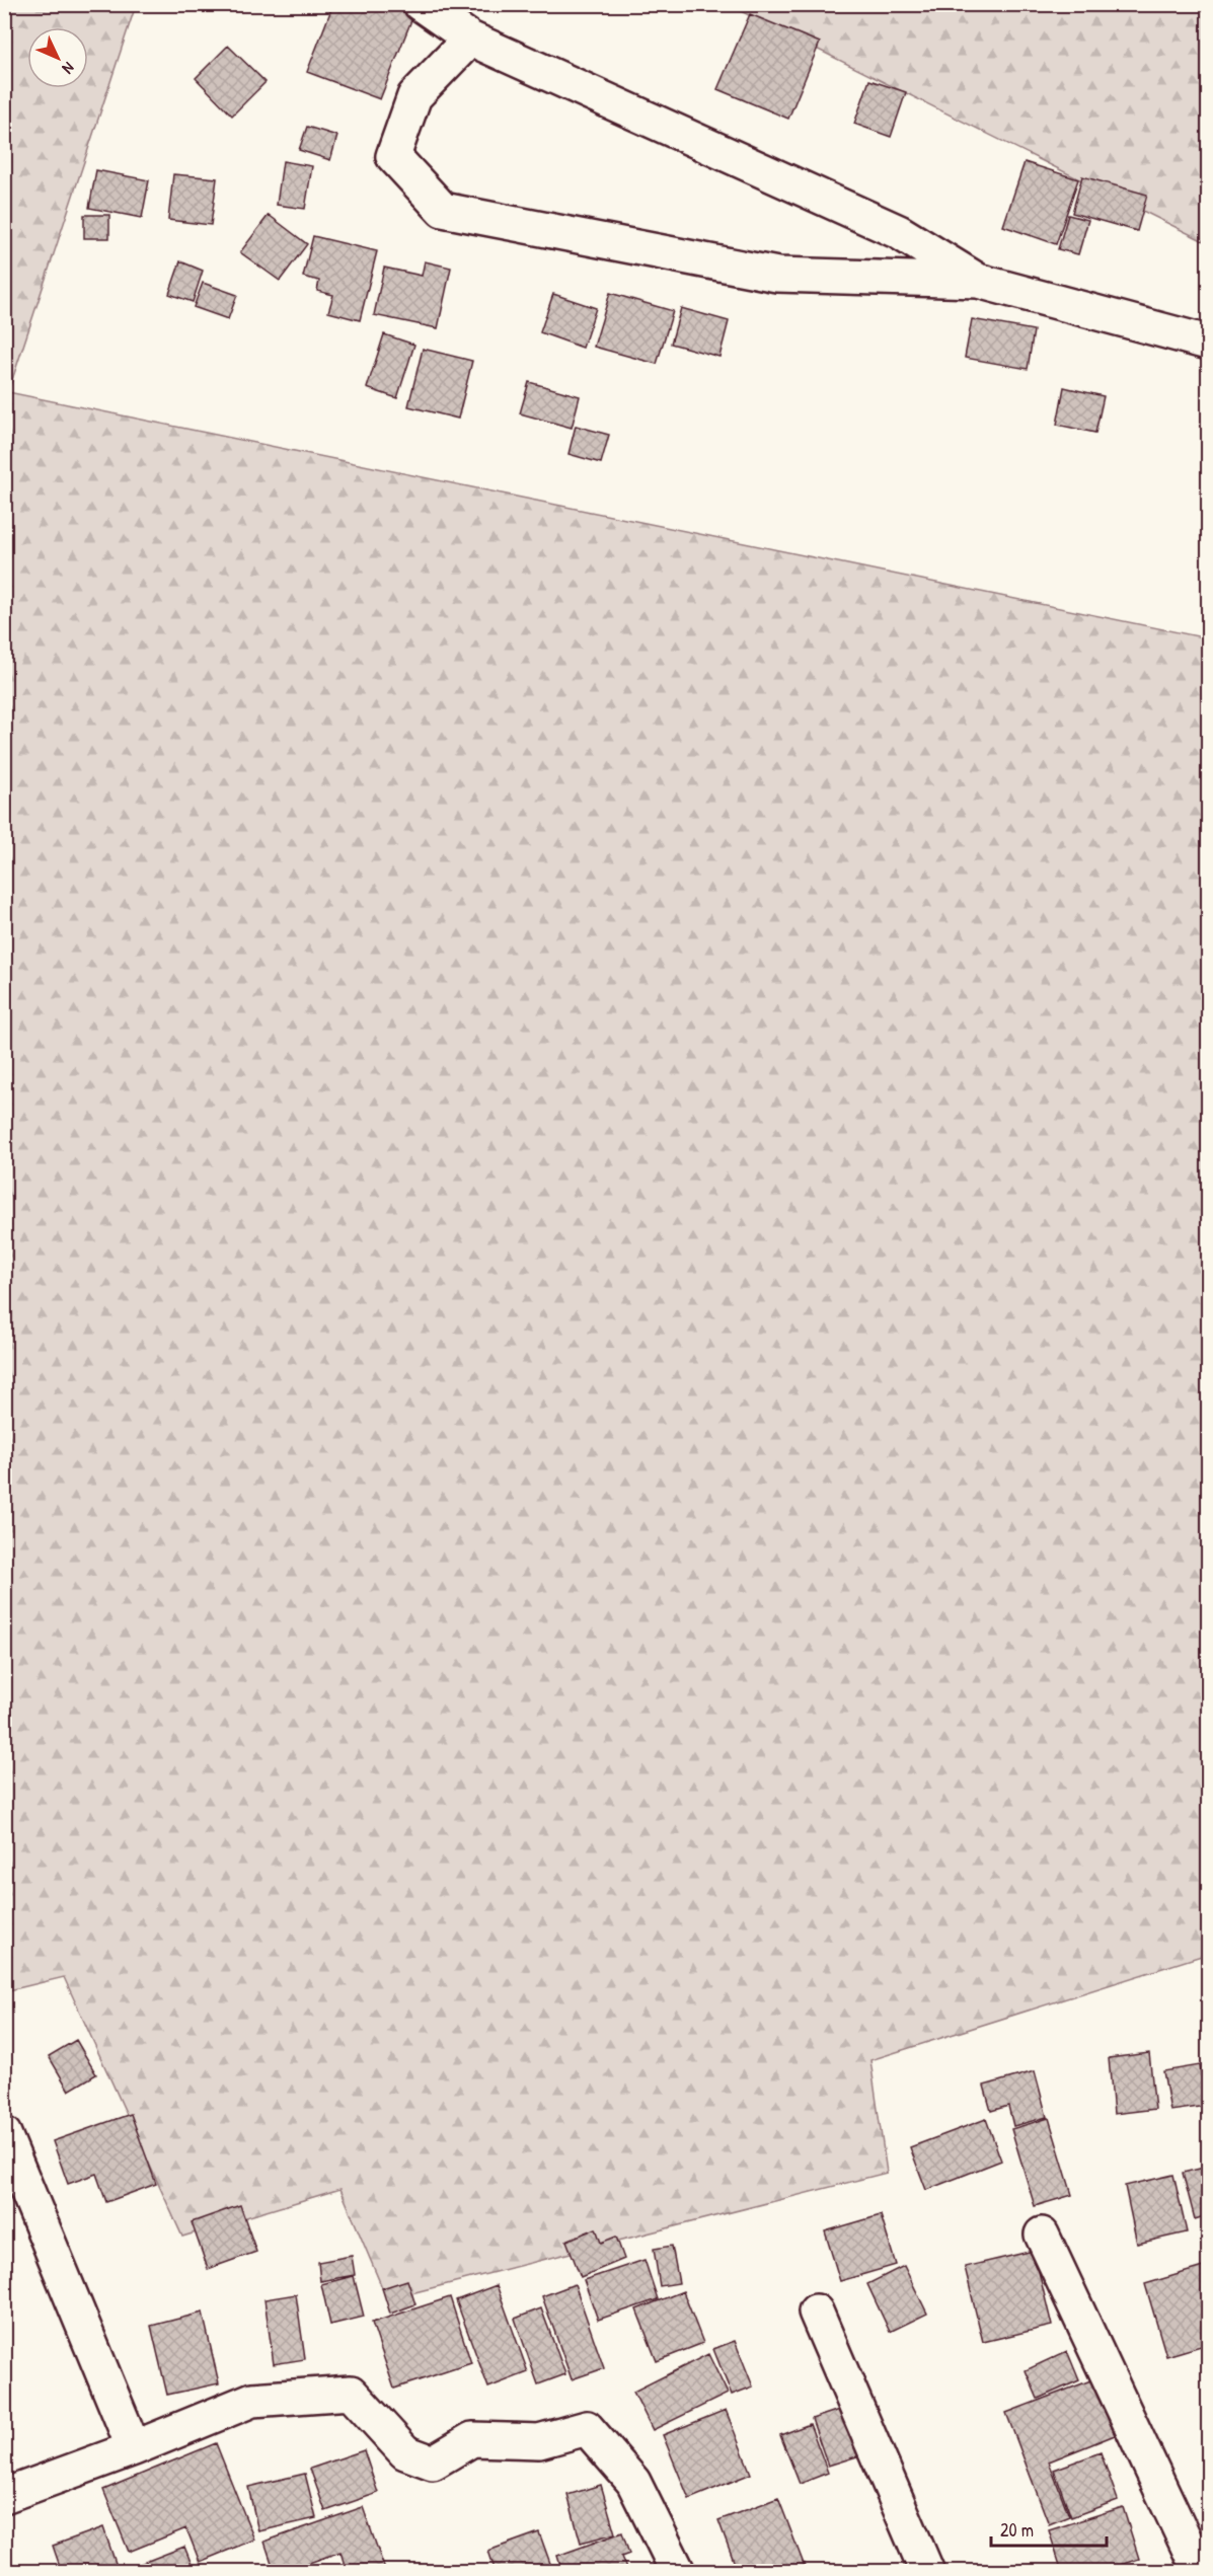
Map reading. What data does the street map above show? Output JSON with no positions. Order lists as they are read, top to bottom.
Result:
{
  "scale_bar": "20 m",
  "north": "bottom right"
}
